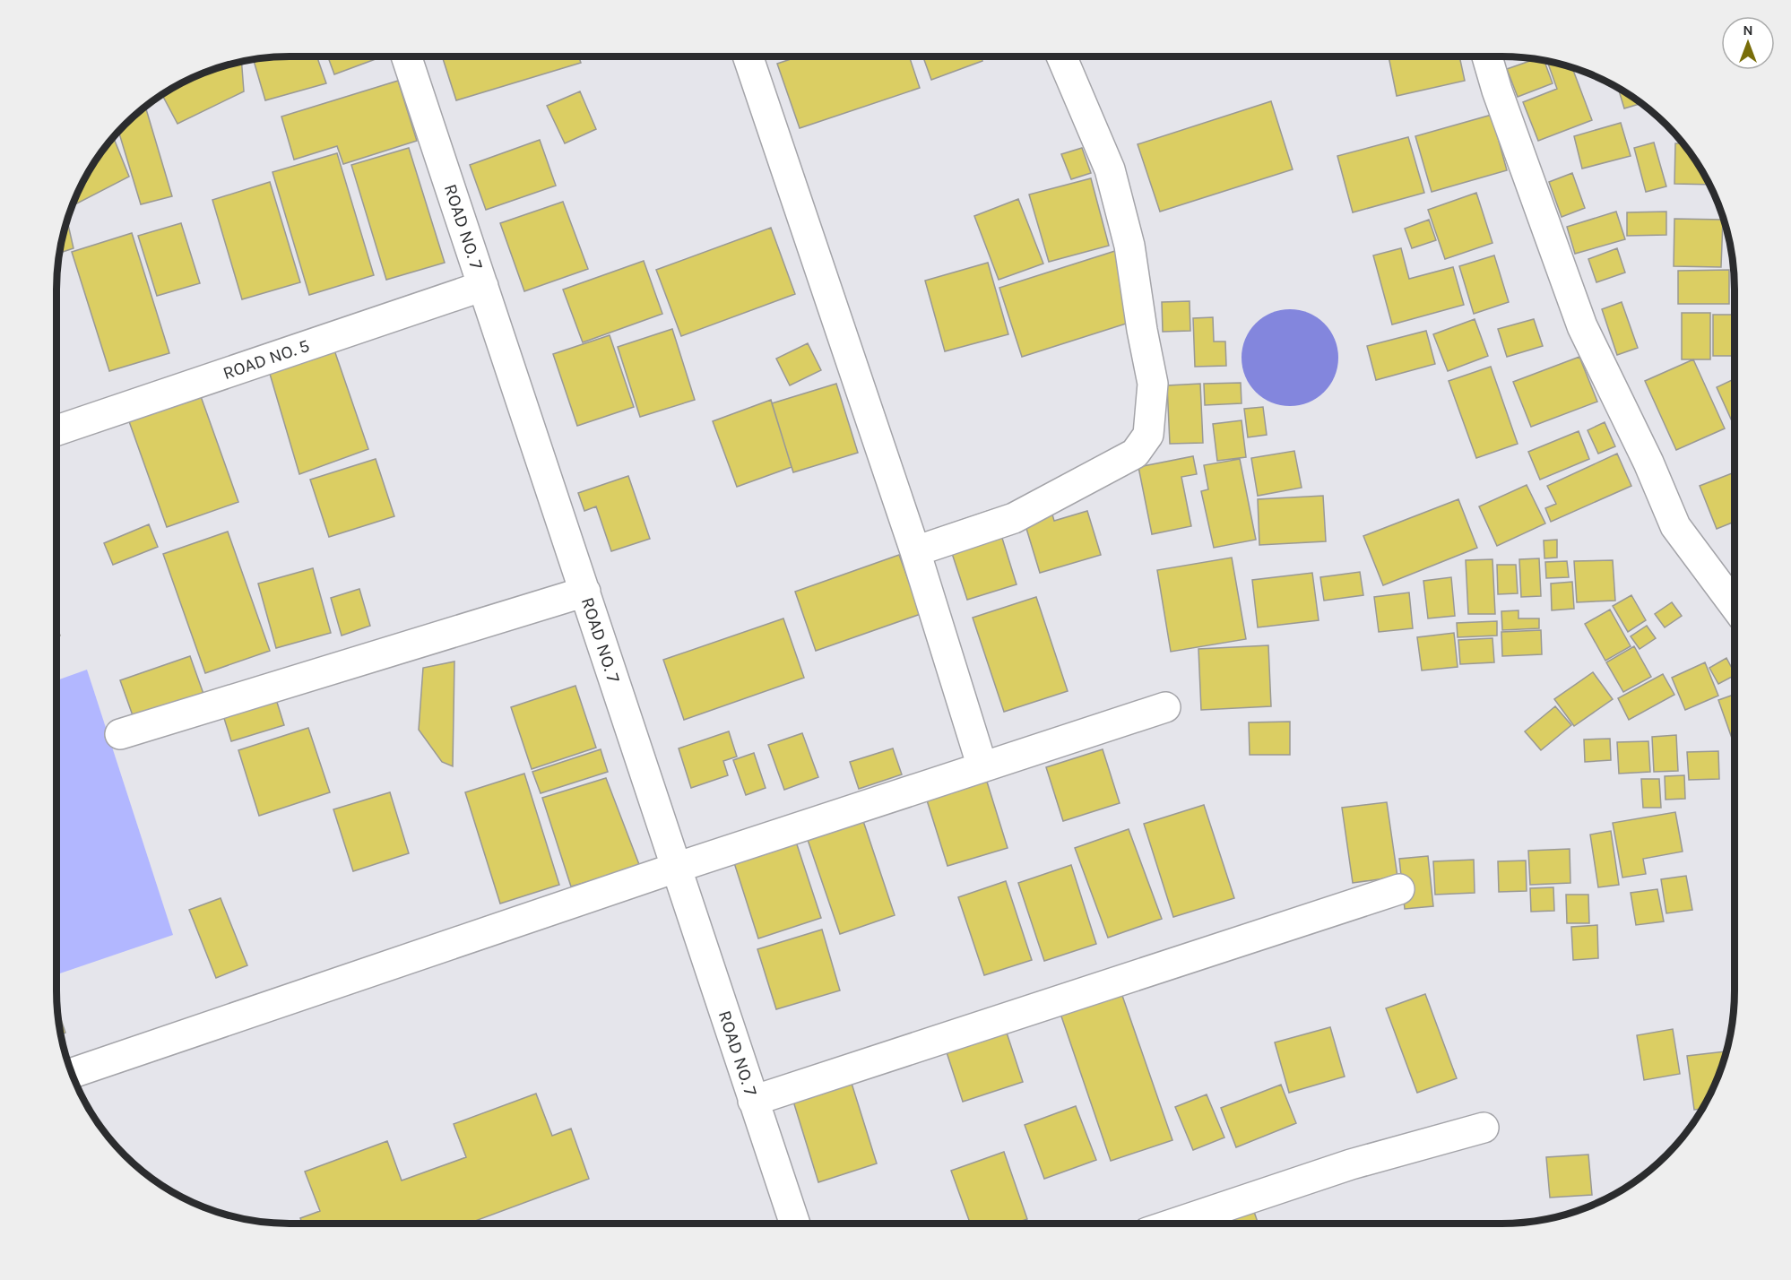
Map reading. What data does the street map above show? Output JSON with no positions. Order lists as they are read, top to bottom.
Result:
{
  "streets": {
    "street": ["ROAD NO. 7", "ROAD NO. 5"]
  },
  "crossings": [
    ["ROAD NO. 7", "ROAD NO. 5"]
  ],
  "north": "top"
}
